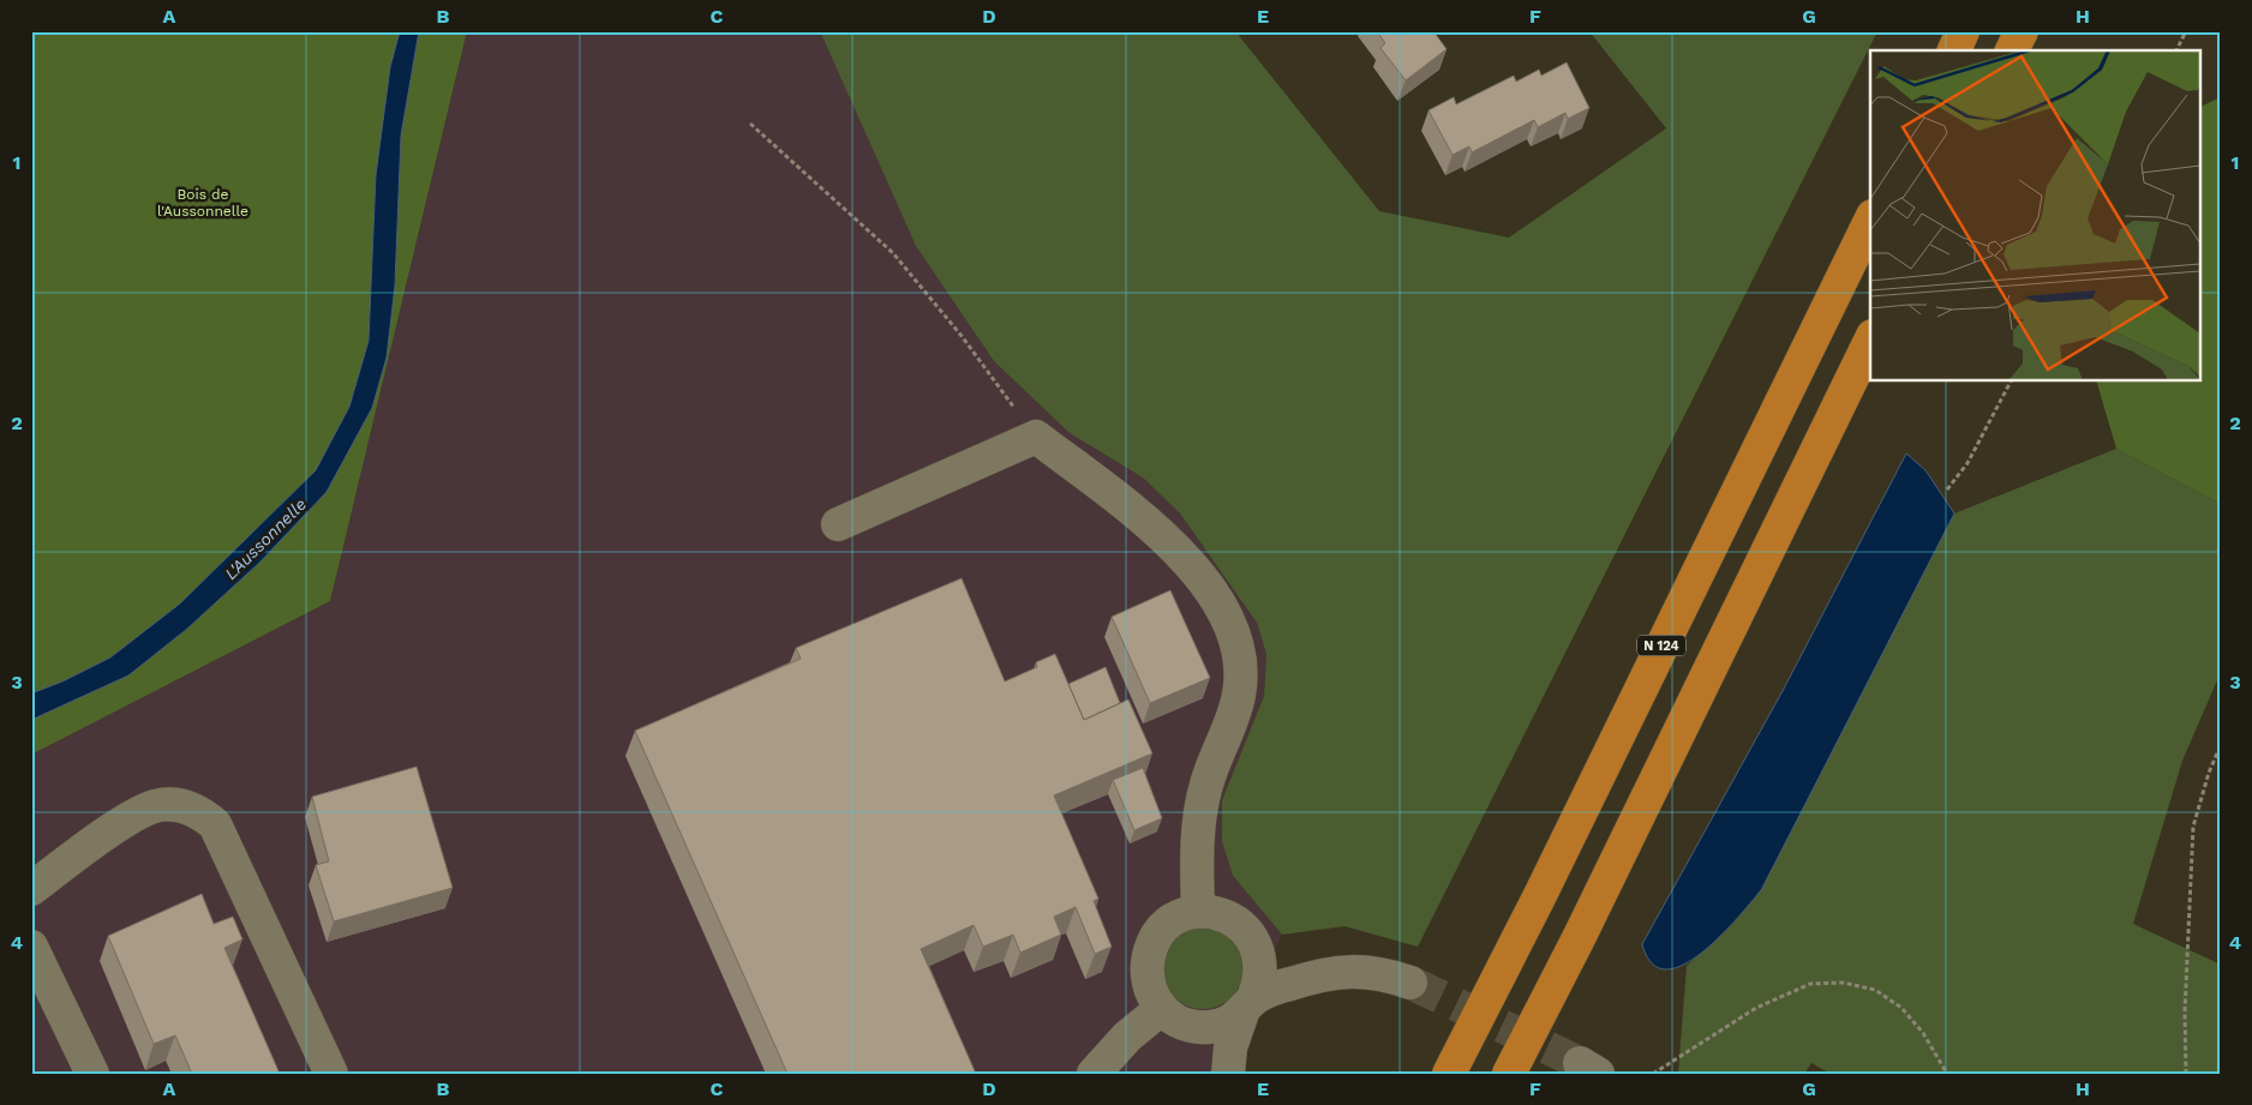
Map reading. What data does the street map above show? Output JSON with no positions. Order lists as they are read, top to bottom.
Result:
{
  "streets": {
    "highway": ["N 124"]
  },
  "water": ["L'Aussonnelle"],
  "parks": ["Bois de l'Aussonnelle"],
  "grid": {
    "columns": [
      "A",
      "B",
      "C",
      "D",
      "E",
      "F",
      "G",
      "H"
    ],
    "rows": [
      "1",
      "2",
      "3",
      "4"
    ]
  }
}
